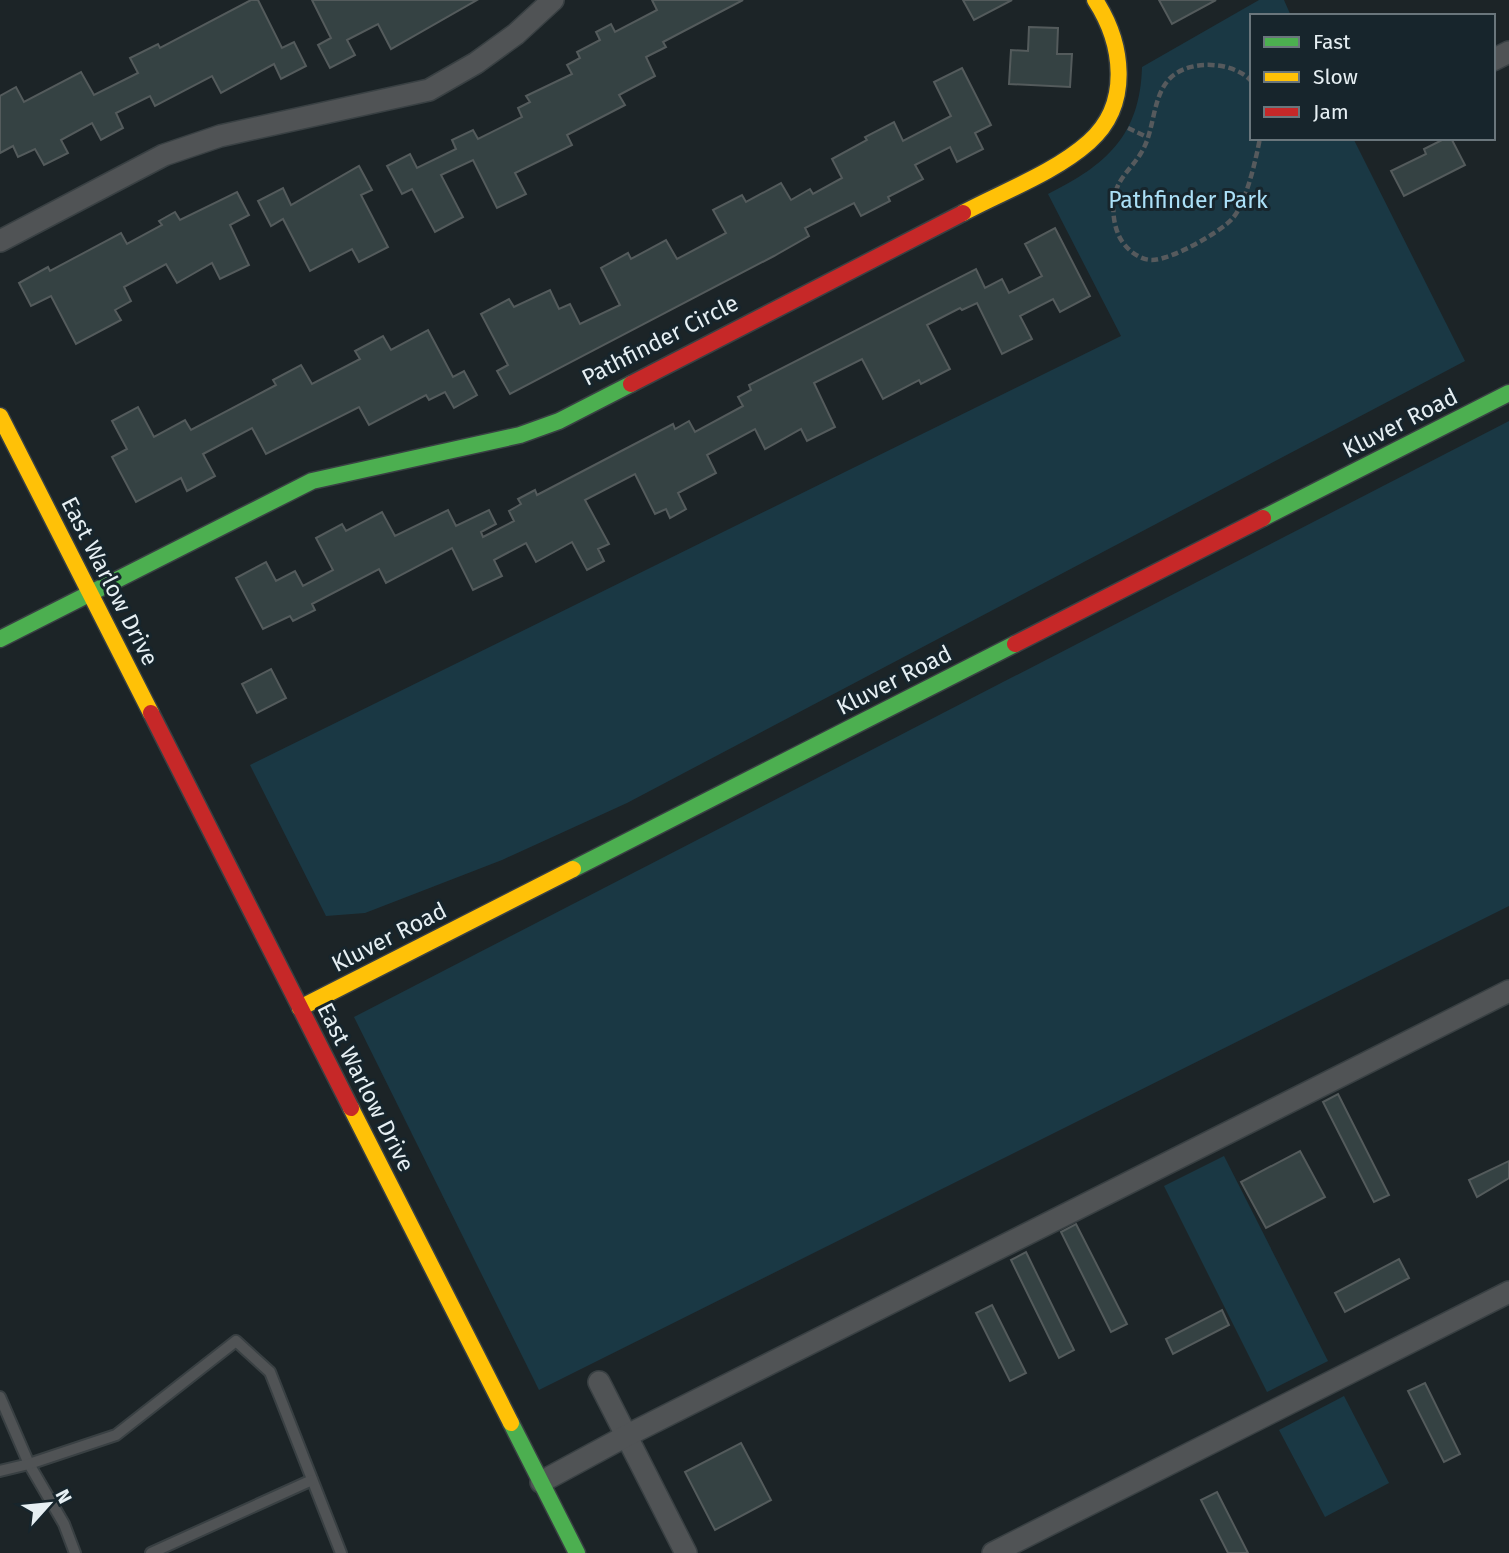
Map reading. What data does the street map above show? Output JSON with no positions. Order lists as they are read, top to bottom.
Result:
{
  "streets": {
    "street": ["Pathfinder Circle", "Kluver Road", "East Warlow Drive"]
  },
  "crossings": [
    ["Pathfinder Circle", "East Warlow Drive"],
    ["Kluver Road", "East Warlow Drive"]
  ],
  "parks": ["Pathfinder Park"],
  "legend": ["Fast", "Slow", "Jam"],
  "north": "top right"
}
